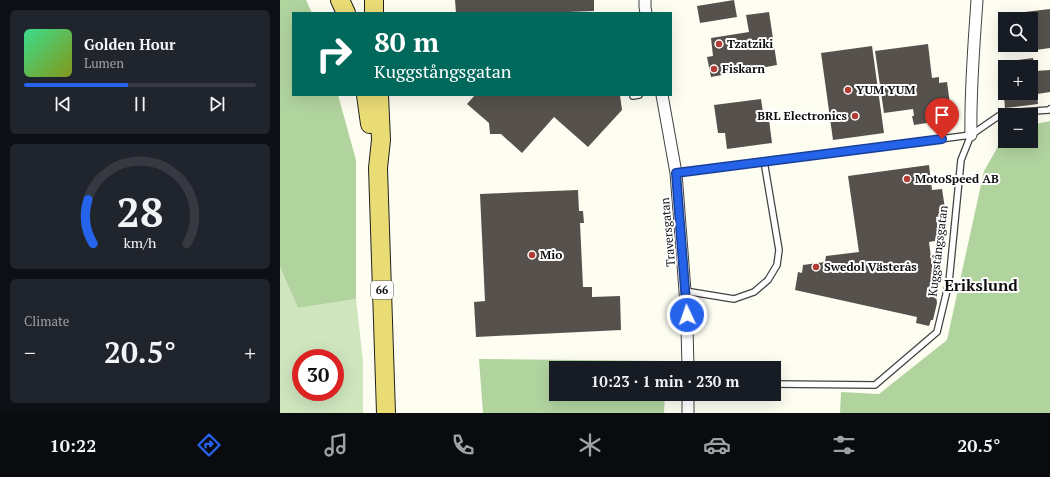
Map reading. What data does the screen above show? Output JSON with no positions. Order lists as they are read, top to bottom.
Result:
{
  "streets": {
    "main road": ["66"],
    "street": ["Traversgatan", "Kuggstångsgatan"]
  },
  "districts": ["Erikslund"],
  "places": [
    "Tzatziki",
    "Fiskarn",
    "YUM YUM",
    "BRL Electronics",
    "MotoSpeed AB",
    "Mio",
    "Swedol Västerås"
  ],
  "page": {
    "map_buttons": ["+", "−"],
    "turn": ["80 m", "Kuggstångsgatan"],
    "song": ["Golden Hour", "Lumen"],
    "tile": "Climate",
    "heat": ["−", "20.5°", "+"],
    "limit": "30",
    "trip": "10:23 · 1 min · 230 m",
    "tabs": ["10:22", "20.5°"],
    "gauge": ["28", "km/h"]
  }
}
